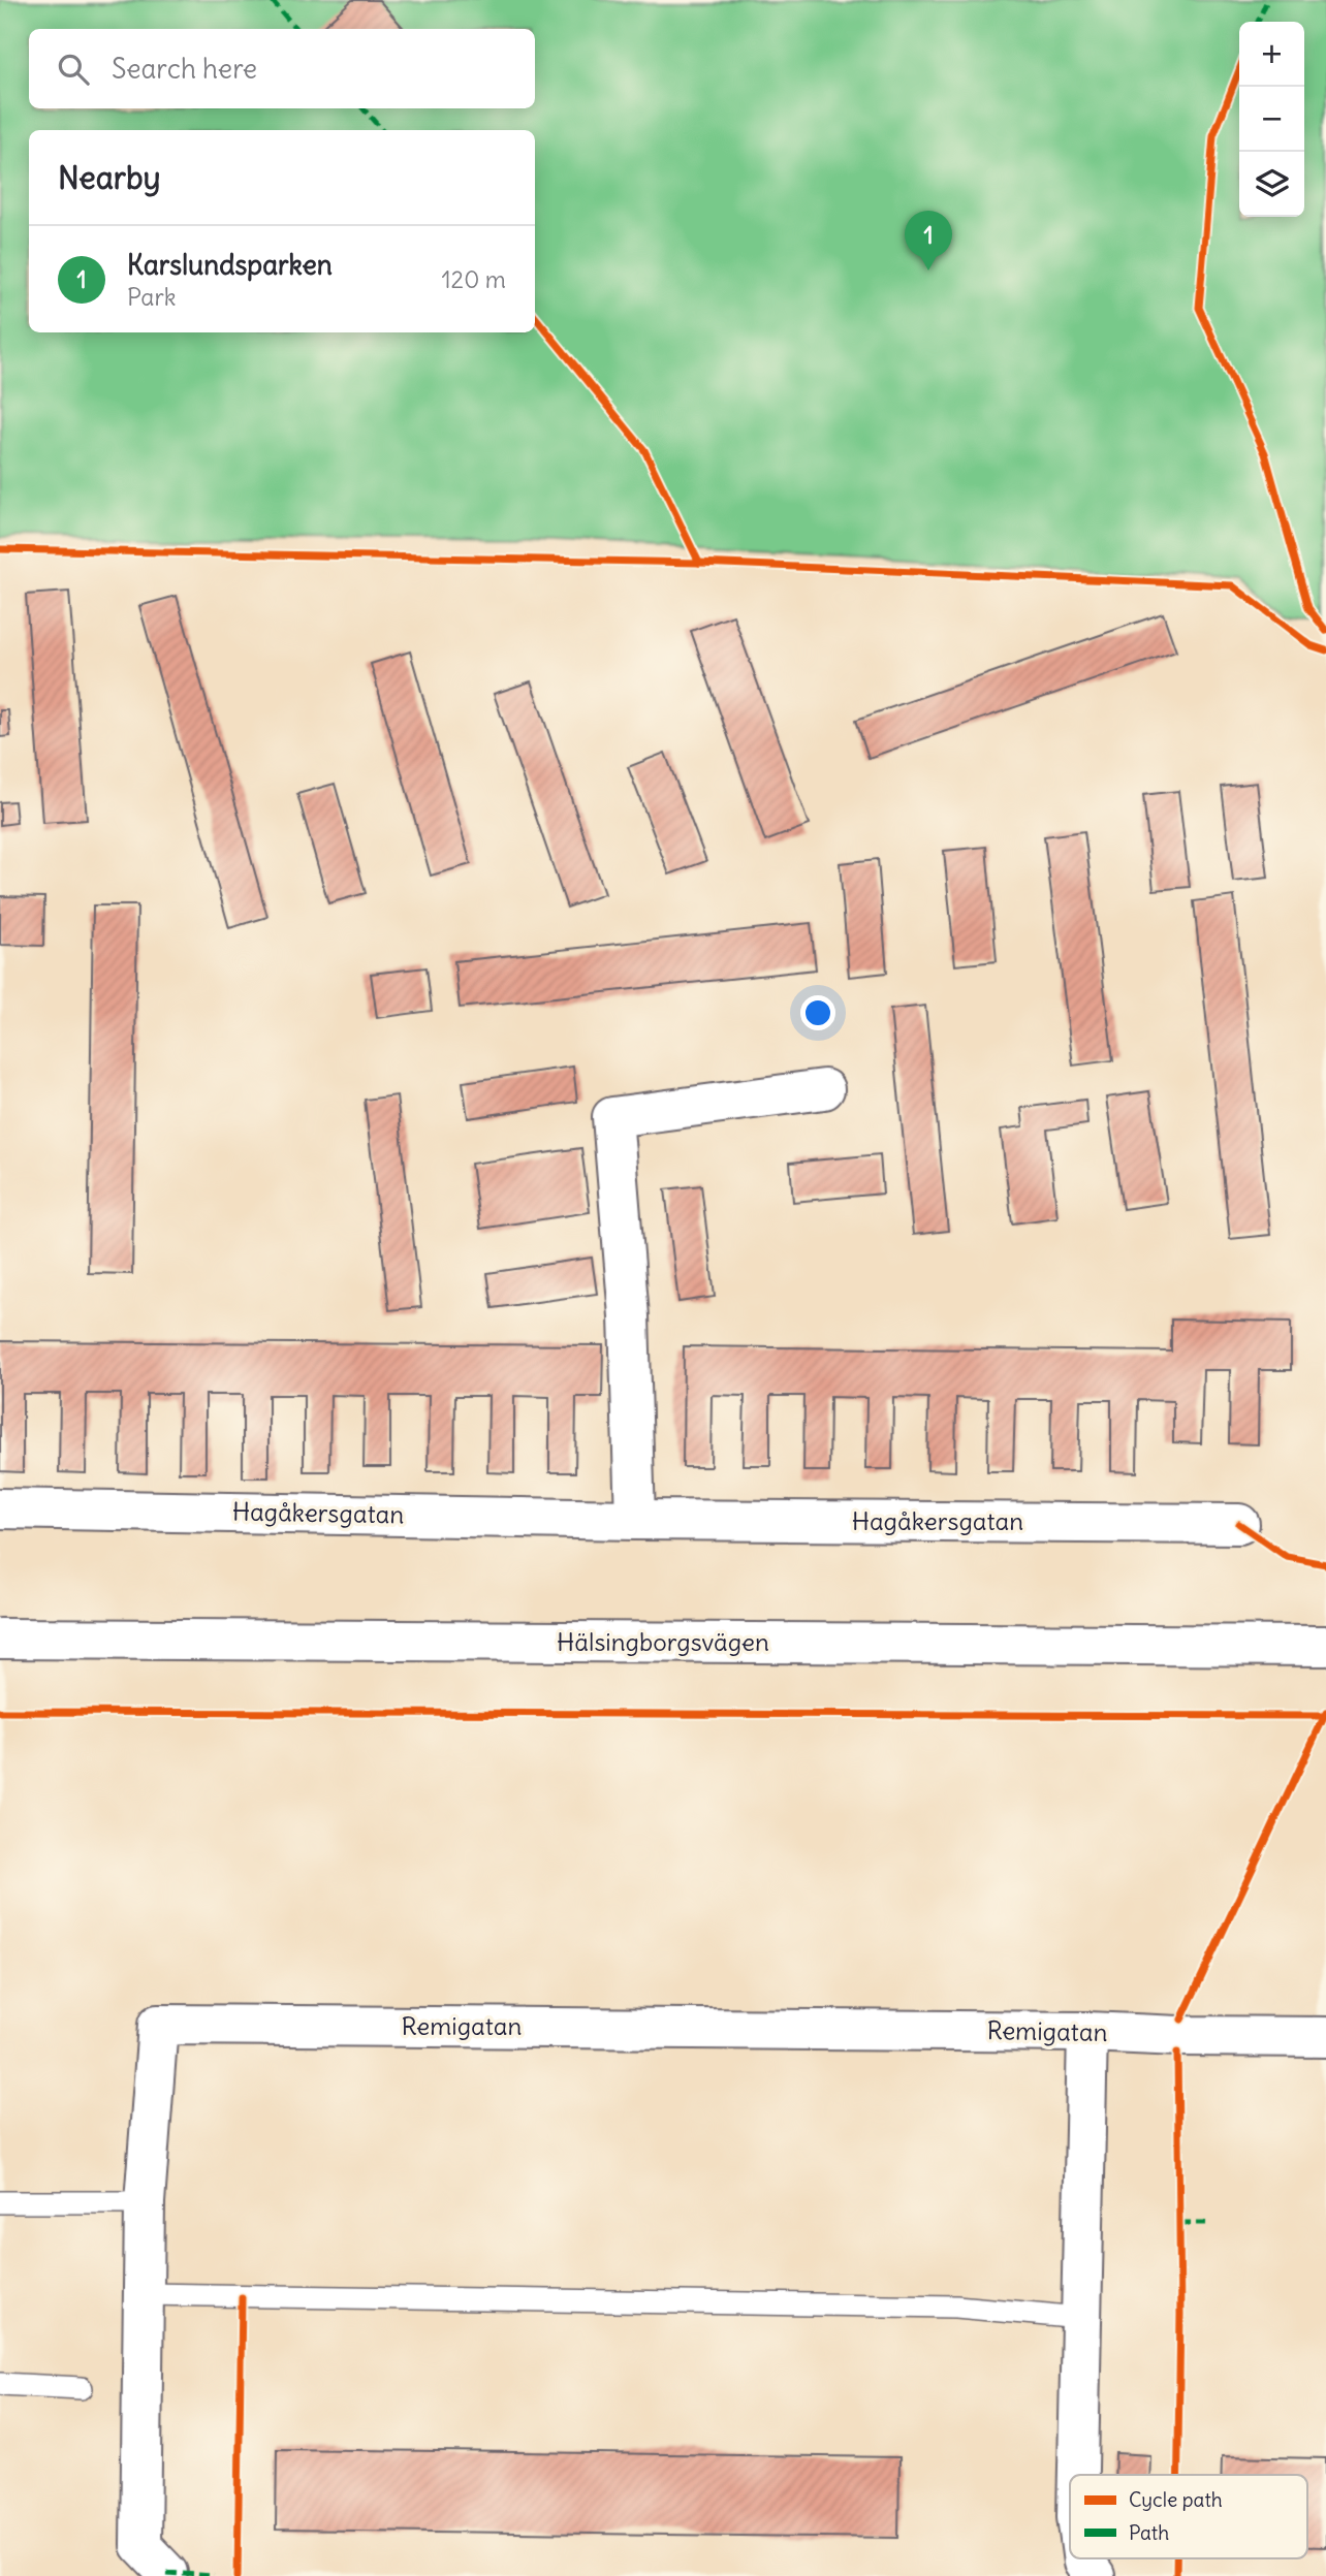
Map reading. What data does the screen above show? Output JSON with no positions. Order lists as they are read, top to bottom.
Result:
{
  "streets": {
    "street": ["Hagåkersgatan", "Hälsingborgsvägen", "Remigatan"]
  },
  "legend": ["Cycle path", "Path"],
  "page": {
    "map_buttons": ["+", "−"],
    "search": "Search here",
    "heading": "Nearby",
    "pins": "1",
    "list": [
      {
        "mark": "1",
        "name": "Karslundsparken",
        "note": "Park",
        "value": "120 m"
      }
    ]
  }
}
